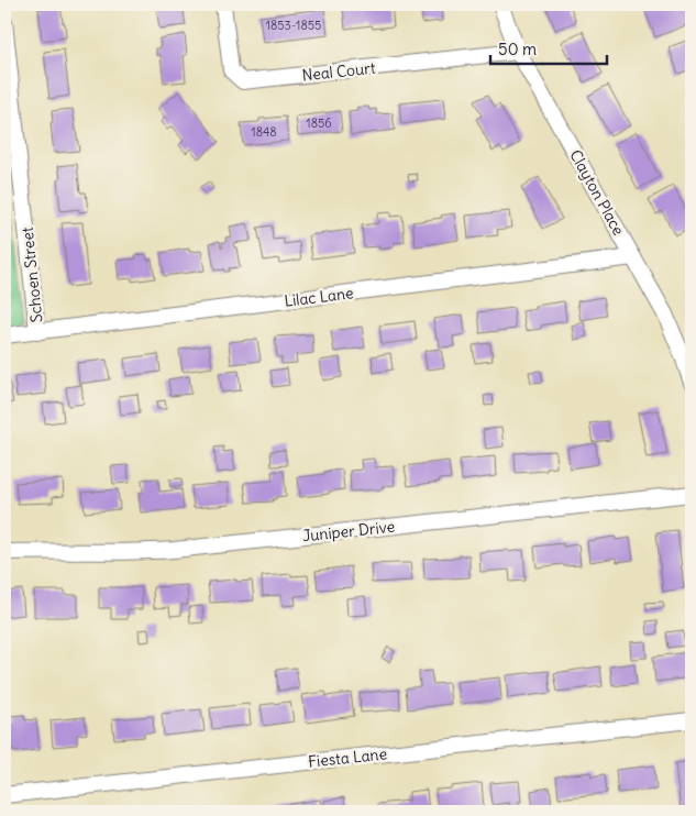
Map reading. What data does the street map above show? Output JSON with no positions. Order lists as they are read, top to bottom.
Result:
{
  "streets": {
    "street": [
      "Neal Court",
      "Clayton Place",
      "Schoen Street",
      "Lilac Lane",
      "Juniper Drive",
      "Fiesta Lane"
    ]
  },
  "crossings": [
    ["Neal Court", "Clayton Place"],
    ["Clayton Place", "Lilac Lane"],
    ["Schoen Street", "Lilac Lane"]
  ],
  "house_numbers": ["1853-1855", "1856", "1848"],
  "scale_bar": "50 m"
}
